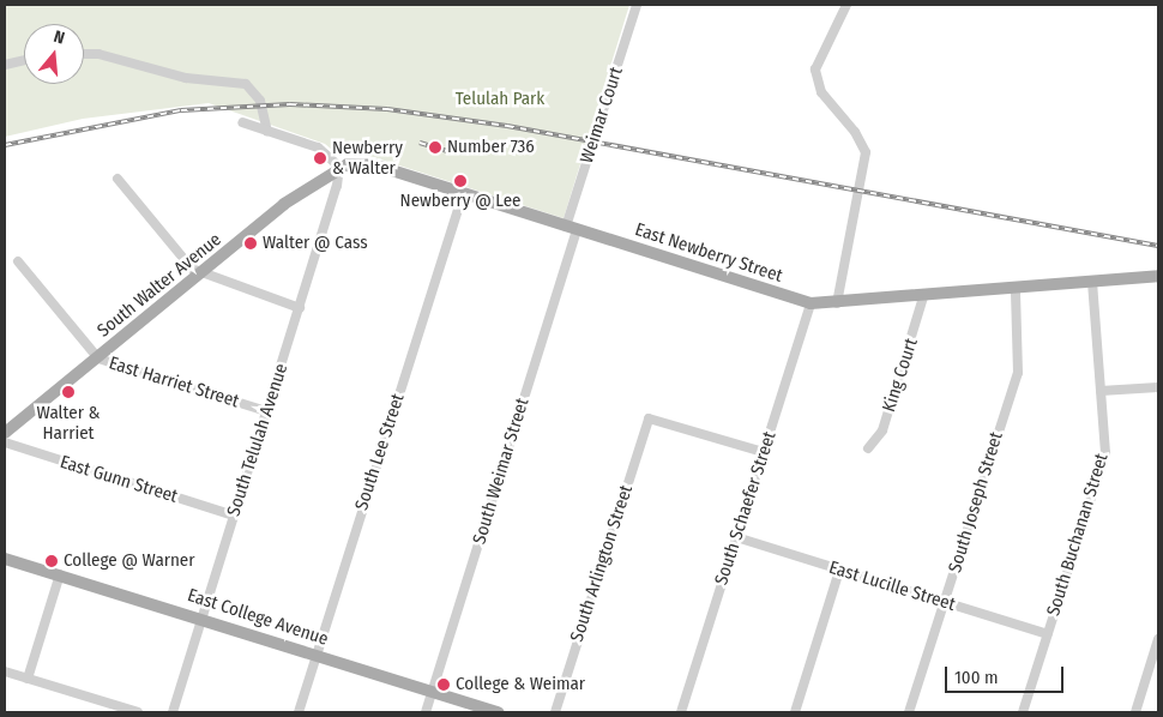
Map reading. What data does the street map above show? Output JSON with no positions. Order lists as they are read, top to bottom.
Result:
{
  "streets": {
    "main road": ["East Newberry Street", "South Walter Avenue", "East College Avenue"],
    "street": [
      "Weimar Court",
      "King Court",
      "East Harriet Street",
      "South Telulah Avenue",
      "South Lee Street",
      "South Weimar Street",
      "East Gunn Street",
      "South Joseph Street",
      "South Schaefer Street",
      "South Buchanan Street",
      "South Arlington Street",
      "East Lucille Street"
    ]
  },
  "crossings": [
    ["Weimar Court", "East Newberry Street"],
    ["Weimar Court", "South Weimar Street"],
    ["East Newberry Street", "South Walter Avenue"],
    ["East Newberry Street", "King Court"],
    ["East Newberry Street", "South Telulah Avenue"],
    ["East Newberry Street", "South Lee Street"],
    ["East Newberry Street", "South Weimar Street"],
    ["East Newberry Street", "South Joseph Street"],
    ["East Newberry Street", "South Schaefer Street"],
    ["East Newberry Street", "South Buchanan Street"],
    ["South Walter Avenue", "East Harriet Street"],
    ["South Walter Avenue", "South Telulah Avenue"],
    ["East Harriet Street", "South Telulah Avenue"],
    ["South Telulah Avenue", "East Gunn Street"],
    ["South Telulah Avenue", "East College Avenue"],
    ["South Lee Street", "East College Avenue"],
    ["South Weimar Street", "East College Avenue"],
    ["South Joseph Street", "East Lucille Street"],
    ["South Schaefer Street", "South Arlington Street"],
    ["South Schaefer Street", "East Lucille Street"],
    ["South Buchanan Street", "East Lucille Street"]
  ],
  "parks": ["Telulah Park"],
  "places": [
    "Number 736",
    "Newberry & Walter",
    "Newberry @ Lee",
    "Walter @ Cass",
    "Walter & Harriet",
    "College @ Warner",
    "College & Weimar"
  ],
  "scale_bar": "100 m",
  "north": "top"
}
